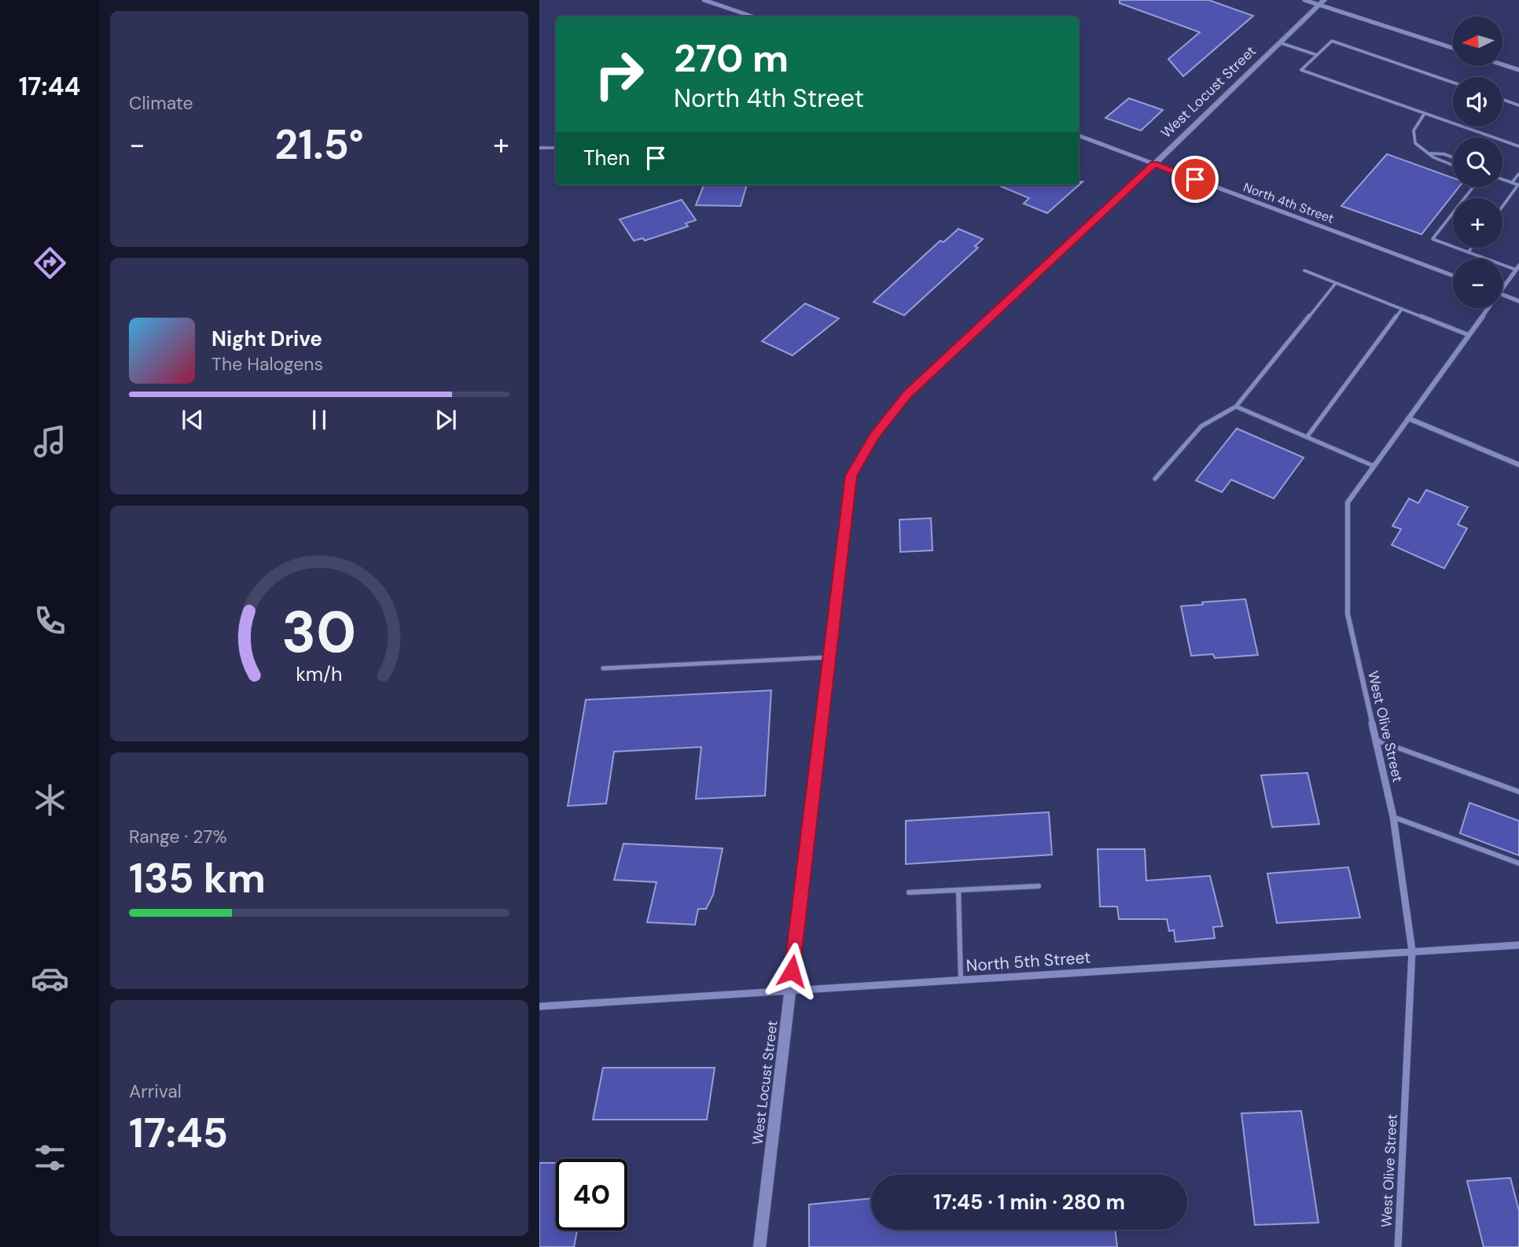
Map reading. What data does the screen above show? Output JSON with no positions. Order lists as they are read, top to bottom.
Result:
{
  "streets": {
    "street": [
      "West Locust Street",
      "North 4th Street",
      "West Olive Street",
      "North 5th Street"
    ]
  },
  "crossings": [
    ["West Locust Street", "North 4th Street"],
    ["West Locust Street", "North 5th Street"],
    ["West Olive Street", "North 5th Street"]
  ],
  "north": "left",
  "page": {
    "tabs": "17:44",
    "tile": [
      "Climate",
      ["Range · 27%", "135 km"],
      ["Arrival", "17:45"]
    ],
    "map_buttons": ["+", "−"],
    "turn": ["270 m", "North 4th Street"],
    "heat": ["−", "21.5°", "+"],
    "then": "Then",
    "song": ["Night Drive", "The Halogens"],
    "limit": "40",
    "trip": "17:45 · 1 min · 280 m",
    "gauge": ["30", "km/h"]
  }
}
